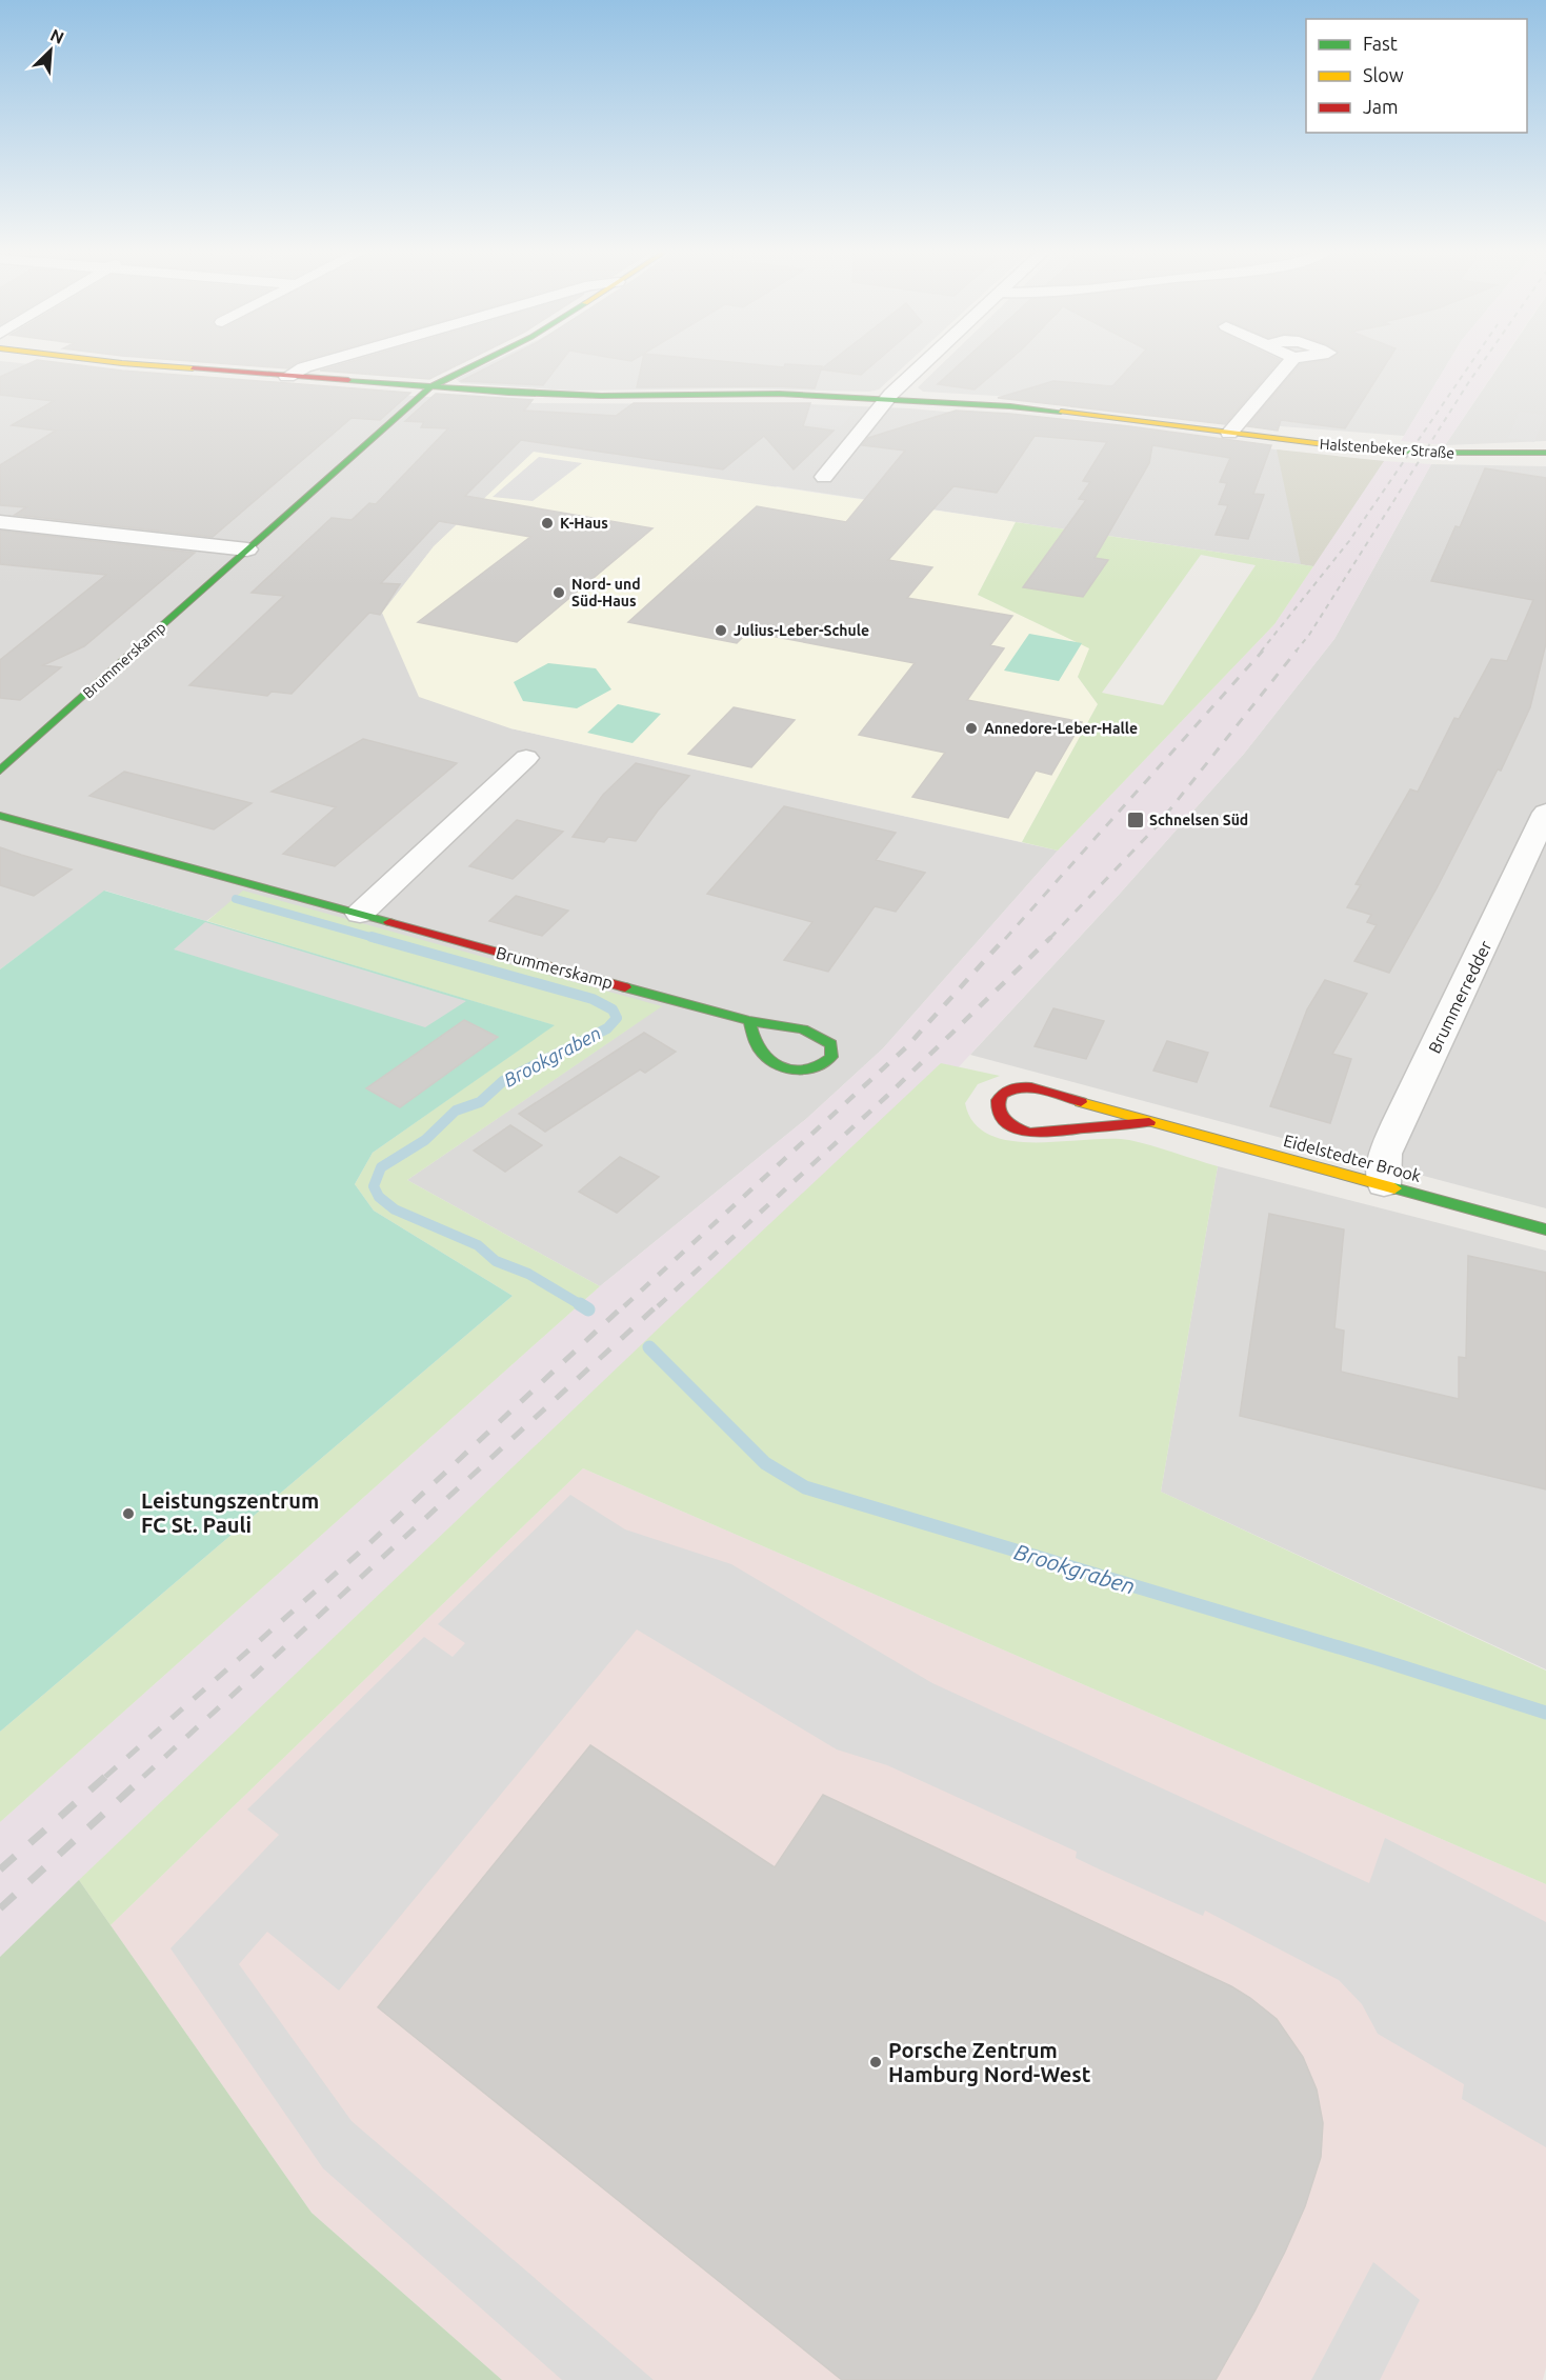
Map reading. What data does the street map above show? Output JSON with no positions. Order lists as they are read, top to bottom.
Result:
{
  "streets": {
    "street": [
      "Halstenbeker Straße",
      "Brummerskamp",
      "Brummerredder",
      "Eidelstedter Brook"
    ]
  },
  "crossings": [
    ["Halstenbeker Straße", "Brummerskamp"],
    ["Brummerredder", "Eidelstedter Brook"]
  ],
  "water": ["Brookgraben"],
  "places": {
    "other": [
      "K-Haus",
      "Nord- und Süd-Haus",
      "Julius-Leber-Schule",
      "Annedore-Leber-Halle",
      "Leistungszentrum FC St. Pauli",
      "Porsche Zentrum Hamburg Nord-West"
    ],
    "transit": ["Schnelsen Süd"]
  },
  "legend": ["Fast", "Slow", "Jam"],
  "north": "top right"
}
